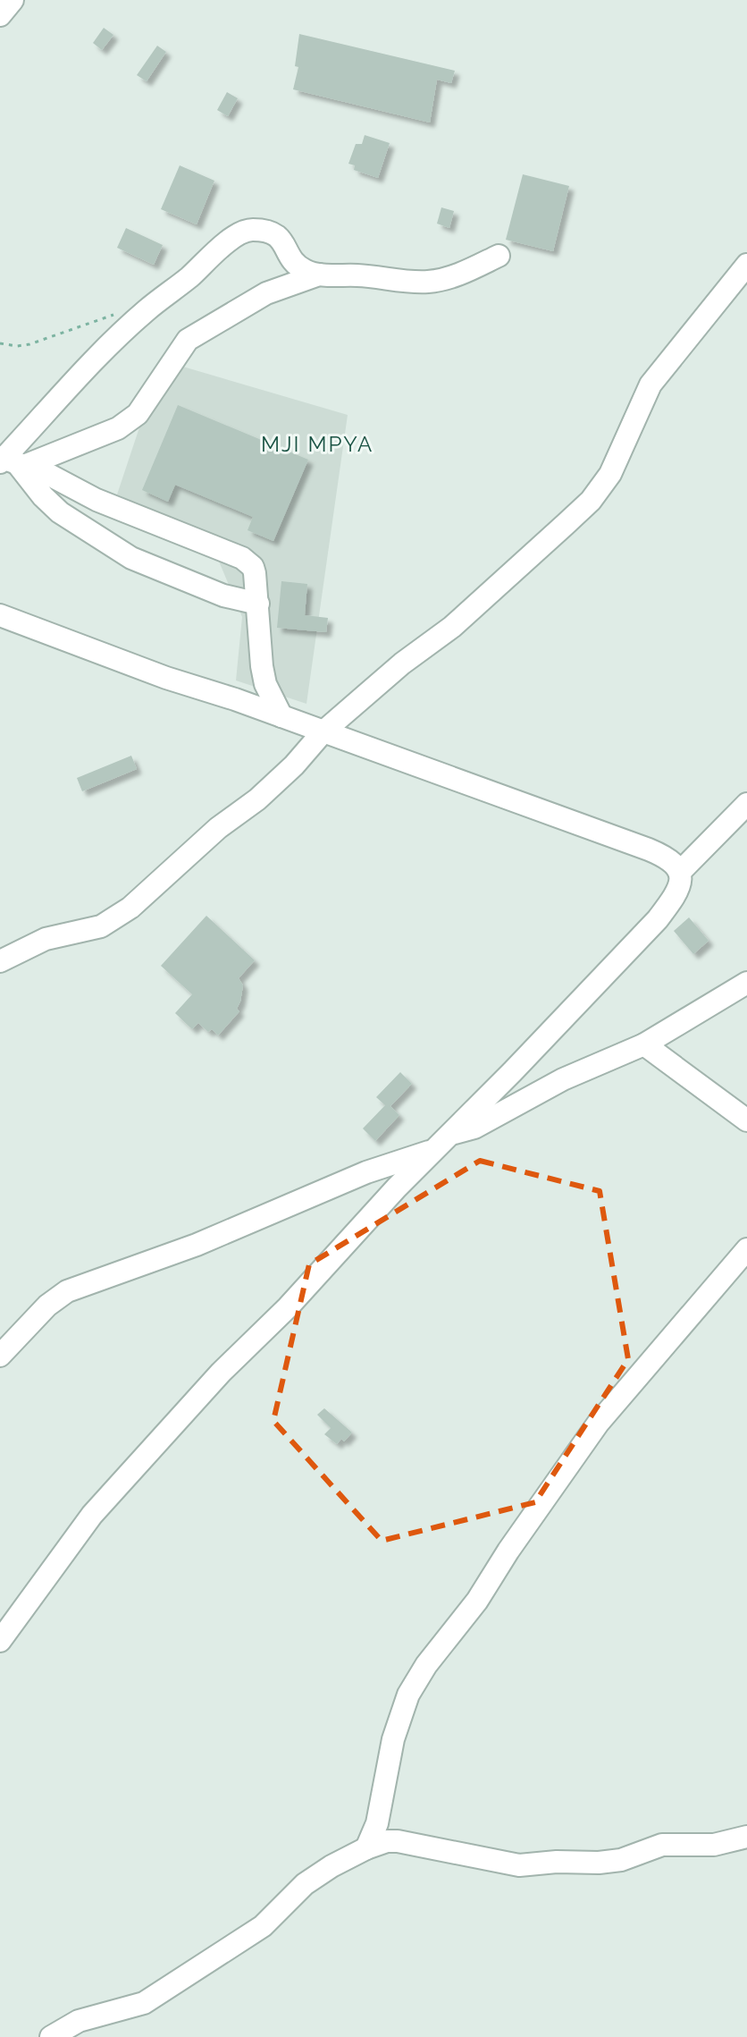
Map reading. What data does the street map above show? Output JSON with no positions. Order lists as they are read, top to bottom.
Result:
{
  "districts": ["MJI MPYA"]
}
